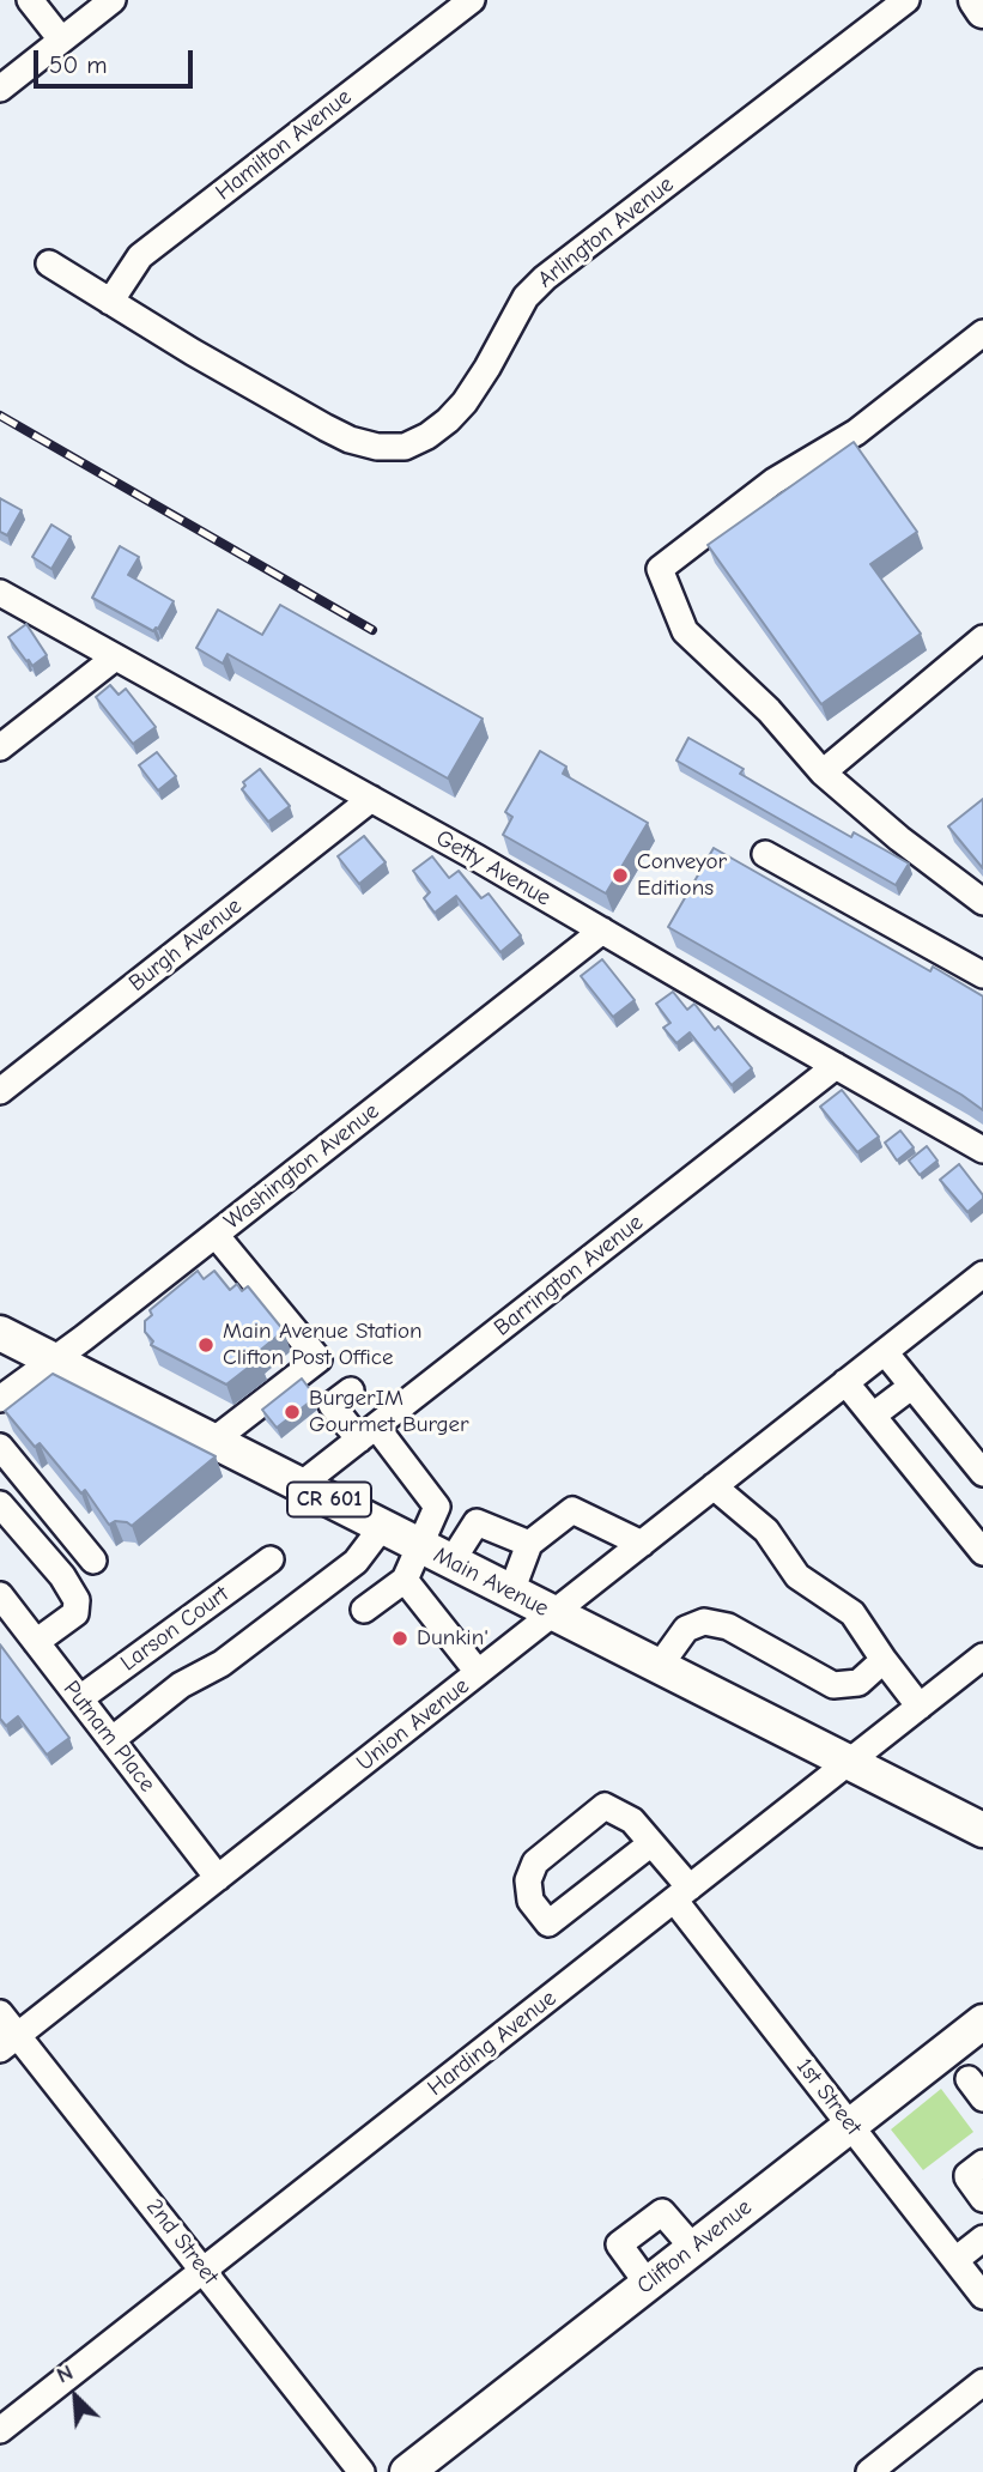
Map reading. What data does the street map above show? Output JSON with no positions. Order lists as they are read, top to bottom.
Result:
{
  "streets": {
    "main road": ["CR 601", "Main Avenue", "Clifton Avenue"],
    "street": [
      "Hamilton Avenue",
      "Arlington Avenue",
      "Getty Avenue",
      "Burgh Avenue",
      "Washington Avenue",
      "Barrington Avenue",
      "Larson Court",
      "Union Avenue",
      "Putnam Place",
      "Harding Avenue",
      "1st Street",
      "2nd Street"
    ]
  },
  "crossings": [
    ["Hamilton Avenue", "Arlington Avenue"],
    ["Getty Avenue", "Burgh Avenue"],
    ["Getty Avenue", "Washington Avenue"],
    ["Getty Avenue", "Barrington Avenue"],
    ["Washington Avenue", "Main Avenue"],
    ["Barrington Avenue", "Main Avenue"],
    ["Main Avenue", "Union Avenue"],
    ["Main Avenue", "Harding Avenue"],
    ["Larson Court", "Putnam Place"],
    ["Union Avenue", "Putnam Place"],
    ["Union Avenue", "2nd Street"],
    ["Harding Avenue", "1st Street"],
    ["Harding Avenue", "2nd Street"],
    ["1st Street", "Clifton Avenue"]
  ],
  "places": [
    "Conveyor Editions",
    "Main Avenue Station Clifton Post Office",
    "BurgerIM Gourmet Burger",
    "Dunkin'"
  ],
  "scale_bar": "50 m",
  "north": "top left"
}
